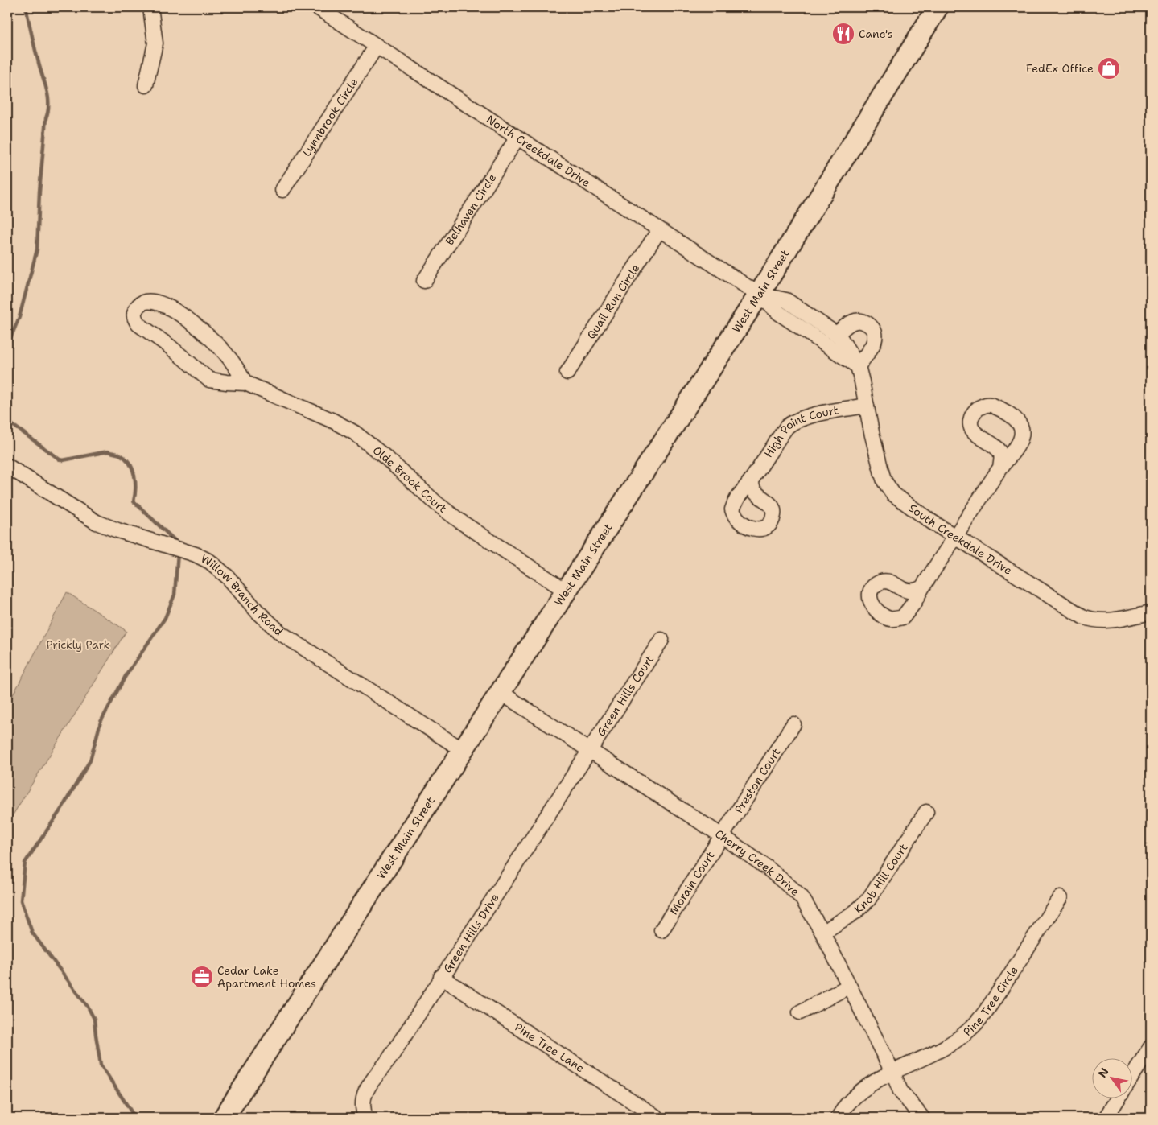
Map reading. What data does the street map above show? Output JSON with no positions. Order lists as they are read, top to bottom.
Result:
{
  "streets": {
    "main road": ["West Main Street"],
    "street": [
      "Lynnbrook Circle",
      "North Creekdale Drive",
      "Belhaven Circle",
      "Quail Run Circle",
      "High Point Court",
      "Olde Brook Court",
      "South Creekdale Drive",
      "Willow Branch Road",
      "Green Hills Court",
      "Preston Court",
      "Cherry Creek Drive",
      "Knob Hill Court",
      "Morain Court",
      "Green Hills Drive",
      "Pine Tree Circle",
      "Pine Tree Lane"
    ]
  },
  "crossings": [
    ["Lynnbrook Circle", "North Creekdale Drive"],
    ["North Creekdale Drive", "Belhaven Circle"],
    ["North Creekdale Drive", "West Main Street"],
    ["North Creekdale Drive", "Quail Run Circle"],
    ["North Creekdale Drive", "South Creekdale Drive"],
    ["West Main Street", "Olde Brook Court"],
    ["West Main Street", "South Creekdale Drive"],
    ["West Main Street", "Willow Branch Road"],
    ["West Main Street", "Cherry Creek Drive"],
    ["High Point Court", "South Creekdale Drive"],
    ["Green Hills Court", "Cherry Creek Drive"],
    ["Green Hills Court", "Green Hills Drive"],
    ["Preston Court", "Cherry Creek Drive"],
    ["Preston Court", "Morain Court"],
    ["Cherry Creek Drive", "Knob Hill Court"],
    ["Cherry Creek Drive", "Morain Court"],
    ["Cherry Creek Drive", "Green Hills Drive"],
    ["Cherry Creek Drive", "Pine Tree Circle"],
    ["Green Hills Drive", "Pine Tree Lane"]
  ],
  "parks": ["Prickly Park"],
  "places": {
    "restaurant": ["Cane's"],
    "shop": ["FedEx Office"],
    "office": ["Cedar Lake Apartment Homes"]
  },
  "north": "top left"
}
